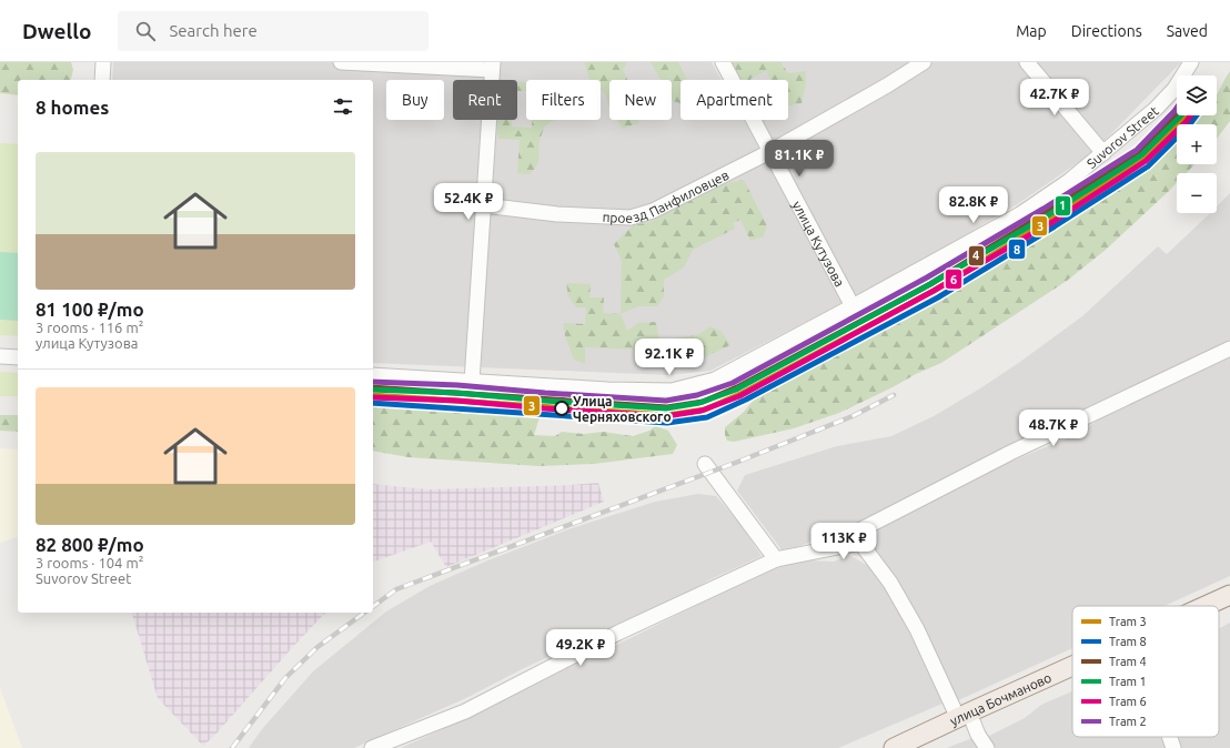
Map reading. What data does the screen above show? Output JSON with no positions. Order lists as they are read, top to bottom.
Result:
{
  "streets": {
    "main road": ["улица Бочманово"],
    "street": ["Suvorov Street", "проезд Панфиловцев", "улица Кутузова"]
  },
  "crossings": [
    ["Suvorov Street", "улица Кутузова"],
    ["проезд Панфиловцев", "улица Кутузова"]
  ],
  "places": ["Улица Черняховского"],
  "lines": [
    "tram line 2",
    "tram line 3",
    "tram line 8",
    "tram line 4",
    "tram line 1",
    "tram line 6"
  ],
  "legend": [
    "Tram 3",
    "Tram 8",
    "Tram 4",
    "Tram 1",
    "Tram 6",
    "Tram 2"
  ],
  "page": {
    "header": "Dwello",
    "search": "Search here",
    "nav": ["Map", "Directions", "Saved"],
    "map_buttons": ["+", "−"],
    "price": [
      "42.7K ₽",
      "81.1K ₽",
      "52.4K ₽",
      "82.8K ₽",
      "92.1K ₽",
      "48.7K ₽",
      "113K ₽",
      "49.2K ₽"
    ],
    "chip": [
      "Buy",
      "Rent",
      "Filters",
      "New",
      "Apartment"
    ],
    "heading": "8 homes",
    "list": [
      {
        "name": "81 100 ₽/mo",
        "note": "3 rooms · 116 m² · улица Кутузова"
      },
      {
        "name": "82 800 ₽/mo",
        "note": "3 rooms · 104 m² · Suvorov Street"
      }
    ]
  }
}
